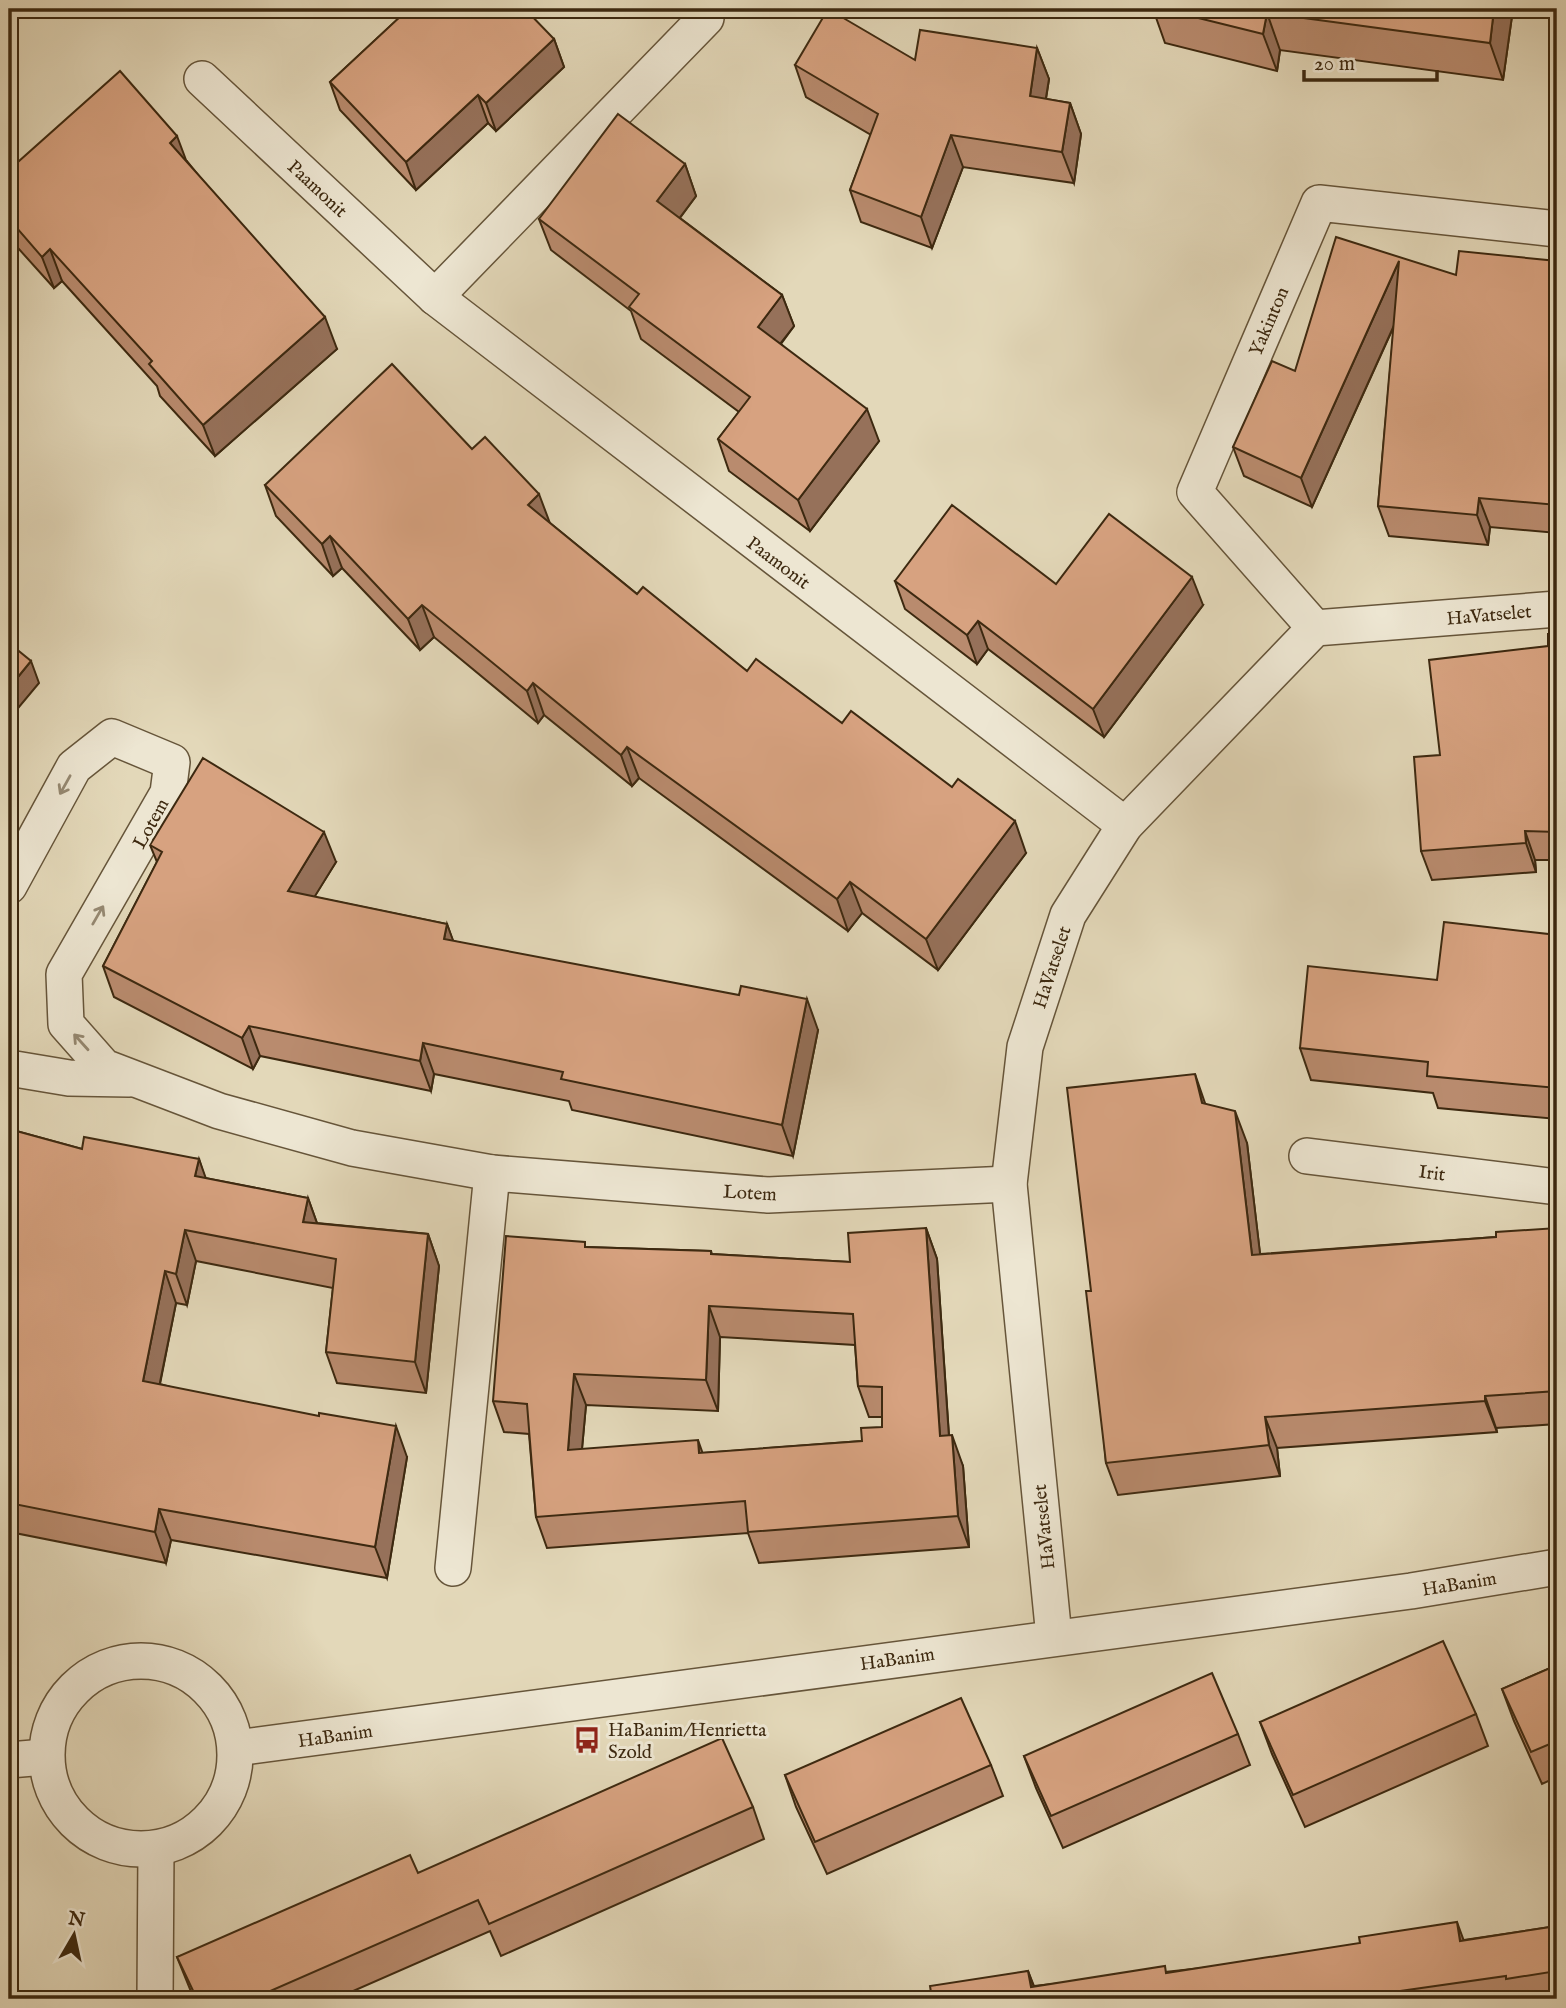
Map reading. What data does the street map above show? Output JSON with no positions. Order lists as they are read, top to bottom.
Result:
{
  "streets": {
    "street": [
      "Paamonit",
      "Yakinton",
      "HaVatselet",
      "Lotem",
      "Irit",
      "HaBanim"
    ]
  },
  "crossings": [
    ["Paamonit", "HaVatselet"],
    ["Yakinton", "HaVatselet"],
    ["HaVatselet", "Lotem"],
    ["HaVatselet", "HaBanim"]
  ],
  "places": {
    "bus stop": ["HaBanim/Henrietta Szold"]
  },
  "scale_bar": "20 m",
  "north": "top"
}
